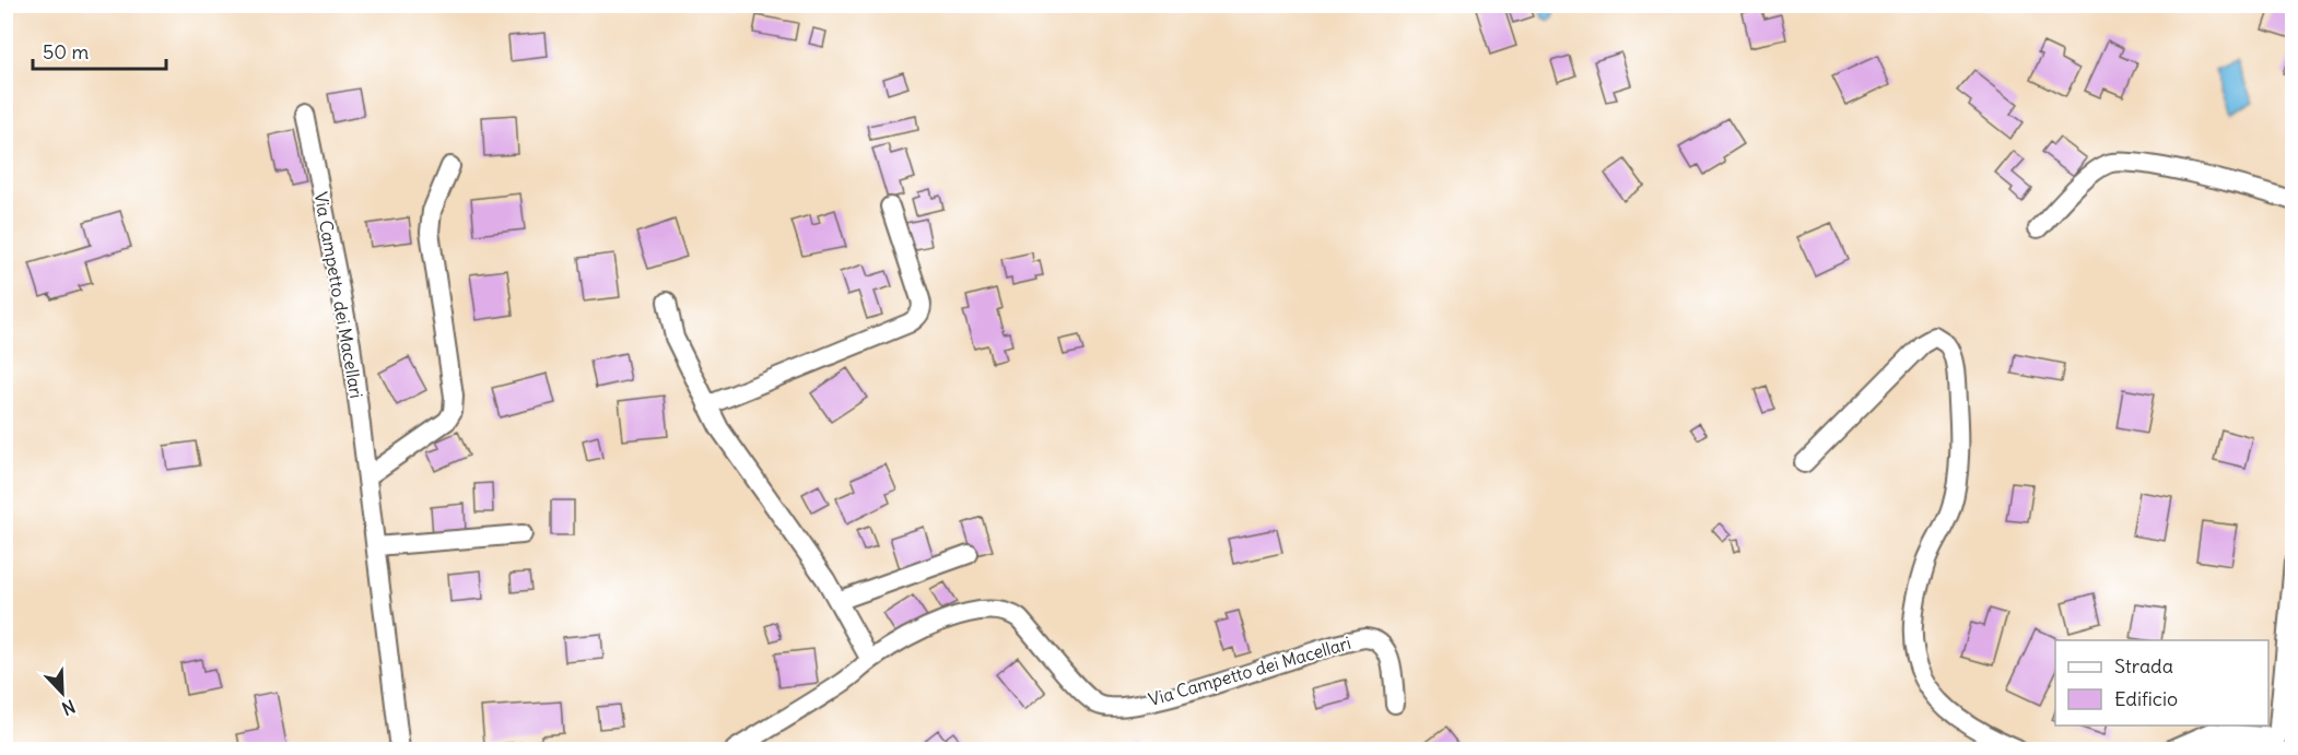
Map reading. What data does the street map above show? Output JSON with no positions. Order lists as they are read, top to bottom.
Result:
{
  "streets": {
    "street": ["Via Campetto dei Macellari"]
  },
  "legend": ["Strada", "Edificio"],
  "scale_bar": "50 m",
  "north": "bottom right"
}
